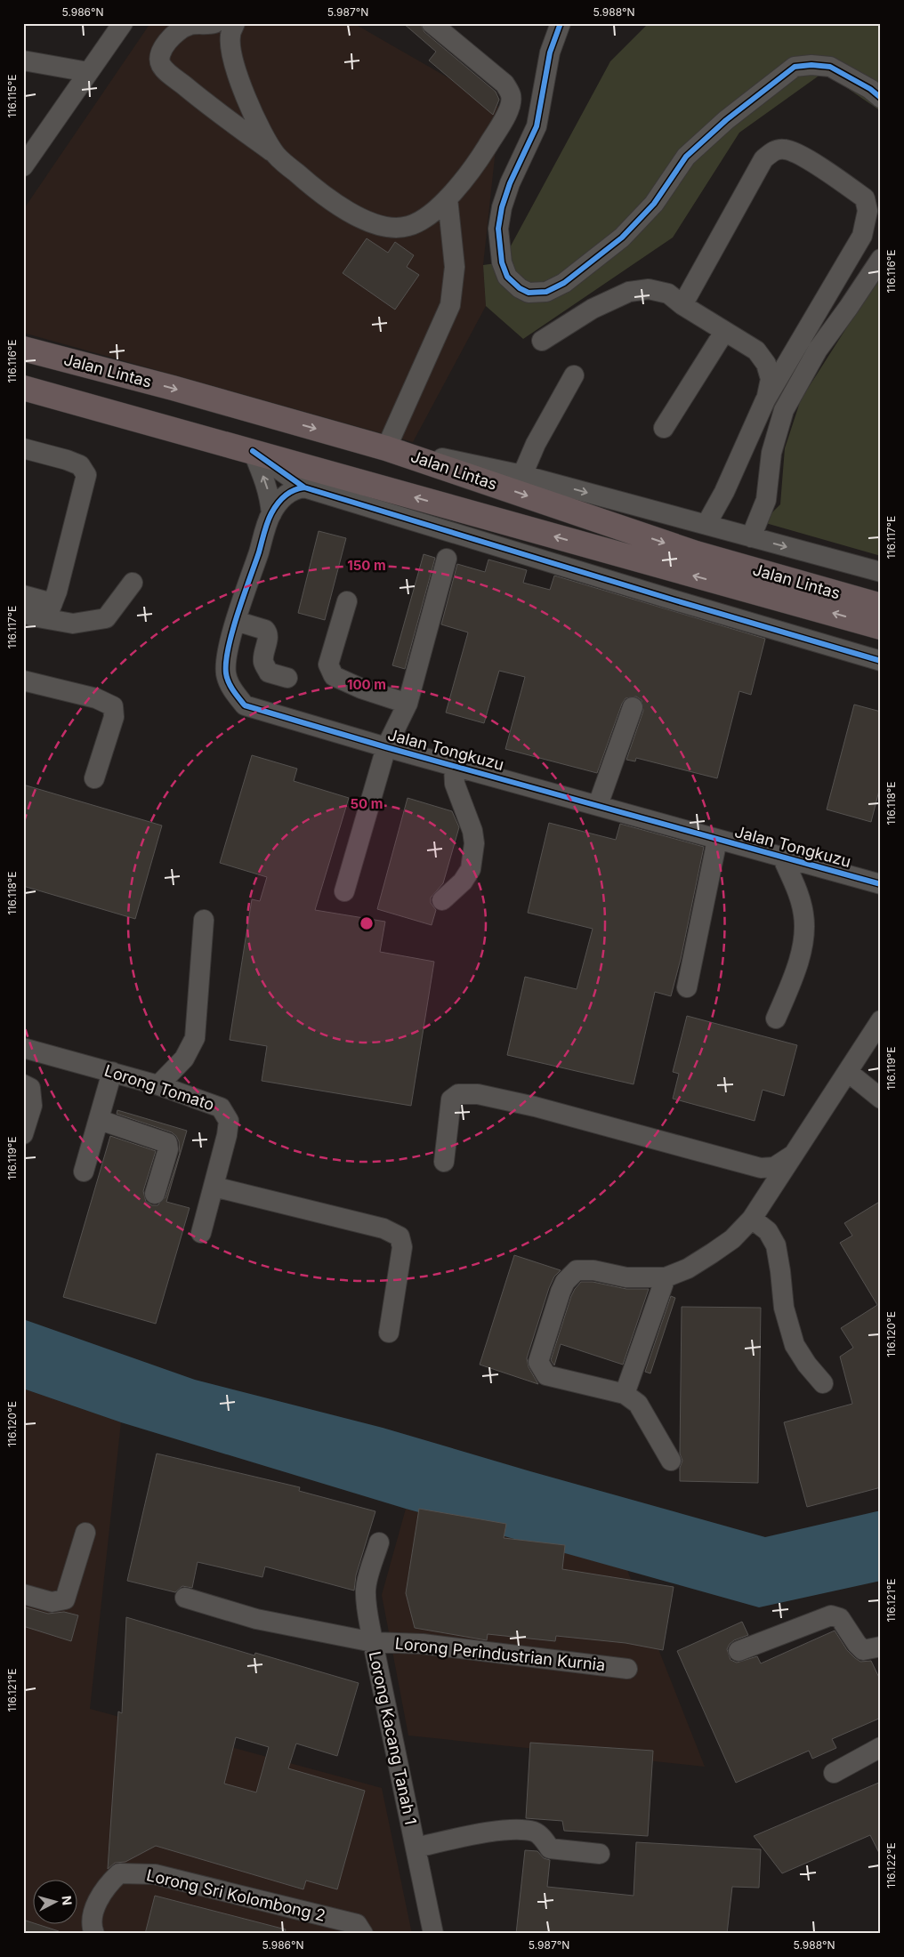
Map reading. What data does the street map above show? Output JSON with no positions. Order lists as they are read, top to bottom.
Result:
{
  "streets": {
    "highway": ["Jalan Lintas"],
    "street": [
      "Jalan Tongkuzu",
      "Lorong Tomato",
      "Lorong Perindustrian Kurnia",
      "Lorong Kacang Tanah 1",
      "Lorong Sri Kolombong 2"
    ]
  },
  "crossings": [
    ["Jalan Lintas", "Jalan Tongkuzu"],
    ["Lorong Perindustrian Kurnia", "Lorong Kacang Tanah 1"]
  ],
  "north": "right",
  "coordinates": [
    "5.986°N",
    "5.987°N",
    "5.988°N",
    "116.115°E",
    "116.116°E",
    "116.117°E",
    "116.118°E",
    "116.119°E",
    "116.120°E",
    "116.121°E",
    "116.122°E"
  ],
  "rings": ["150 m", "100 m", "50 m"]
}
